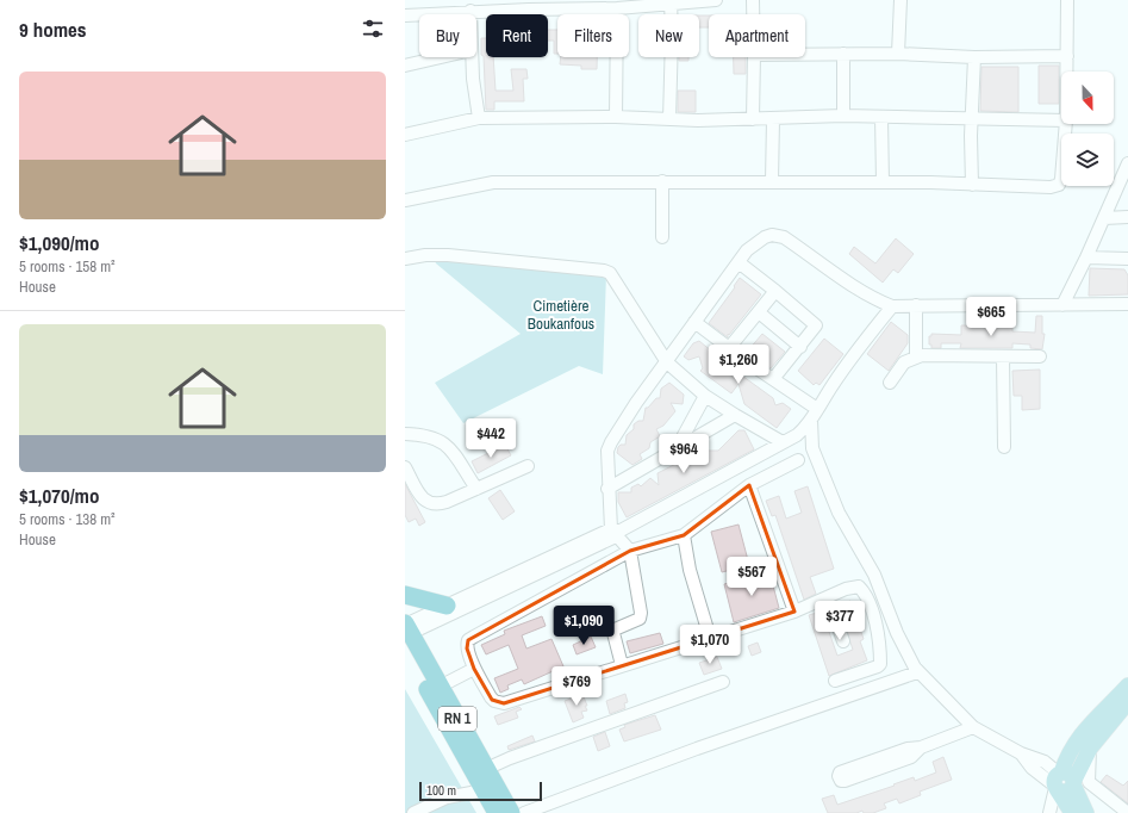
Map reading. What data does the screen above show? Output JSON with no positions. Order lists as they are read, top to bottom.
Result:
{
  "streets": {
    "highway": ["RN 1"]
  },
  "parks": ["Cimetière Boukanfous"],
  "scale_bar": "100 m",
  "north": "bottom",
  "page": {
    "heading": "9 homes",
    "chip": [
      "Buy",
      "Rent",
      "Filters",
      "New",
      "Apartment"
    ],
    "list": [
      {
        "name": "$1,090/mo",
        "note": "5 rooms · 158 m² · House"
      },
      {
        "name": "$1,070/mo",
        "note": "5 rooms · 138 m² · House"
      }
    ],
    "price": [
      "$665",
      "$1,260",
      "$442",
      "$964",
      "$567",
      "$377",
      "$1,090",
      "$1,070",
      "$769"
    ],
    "scale": "100 m"
  }
}
